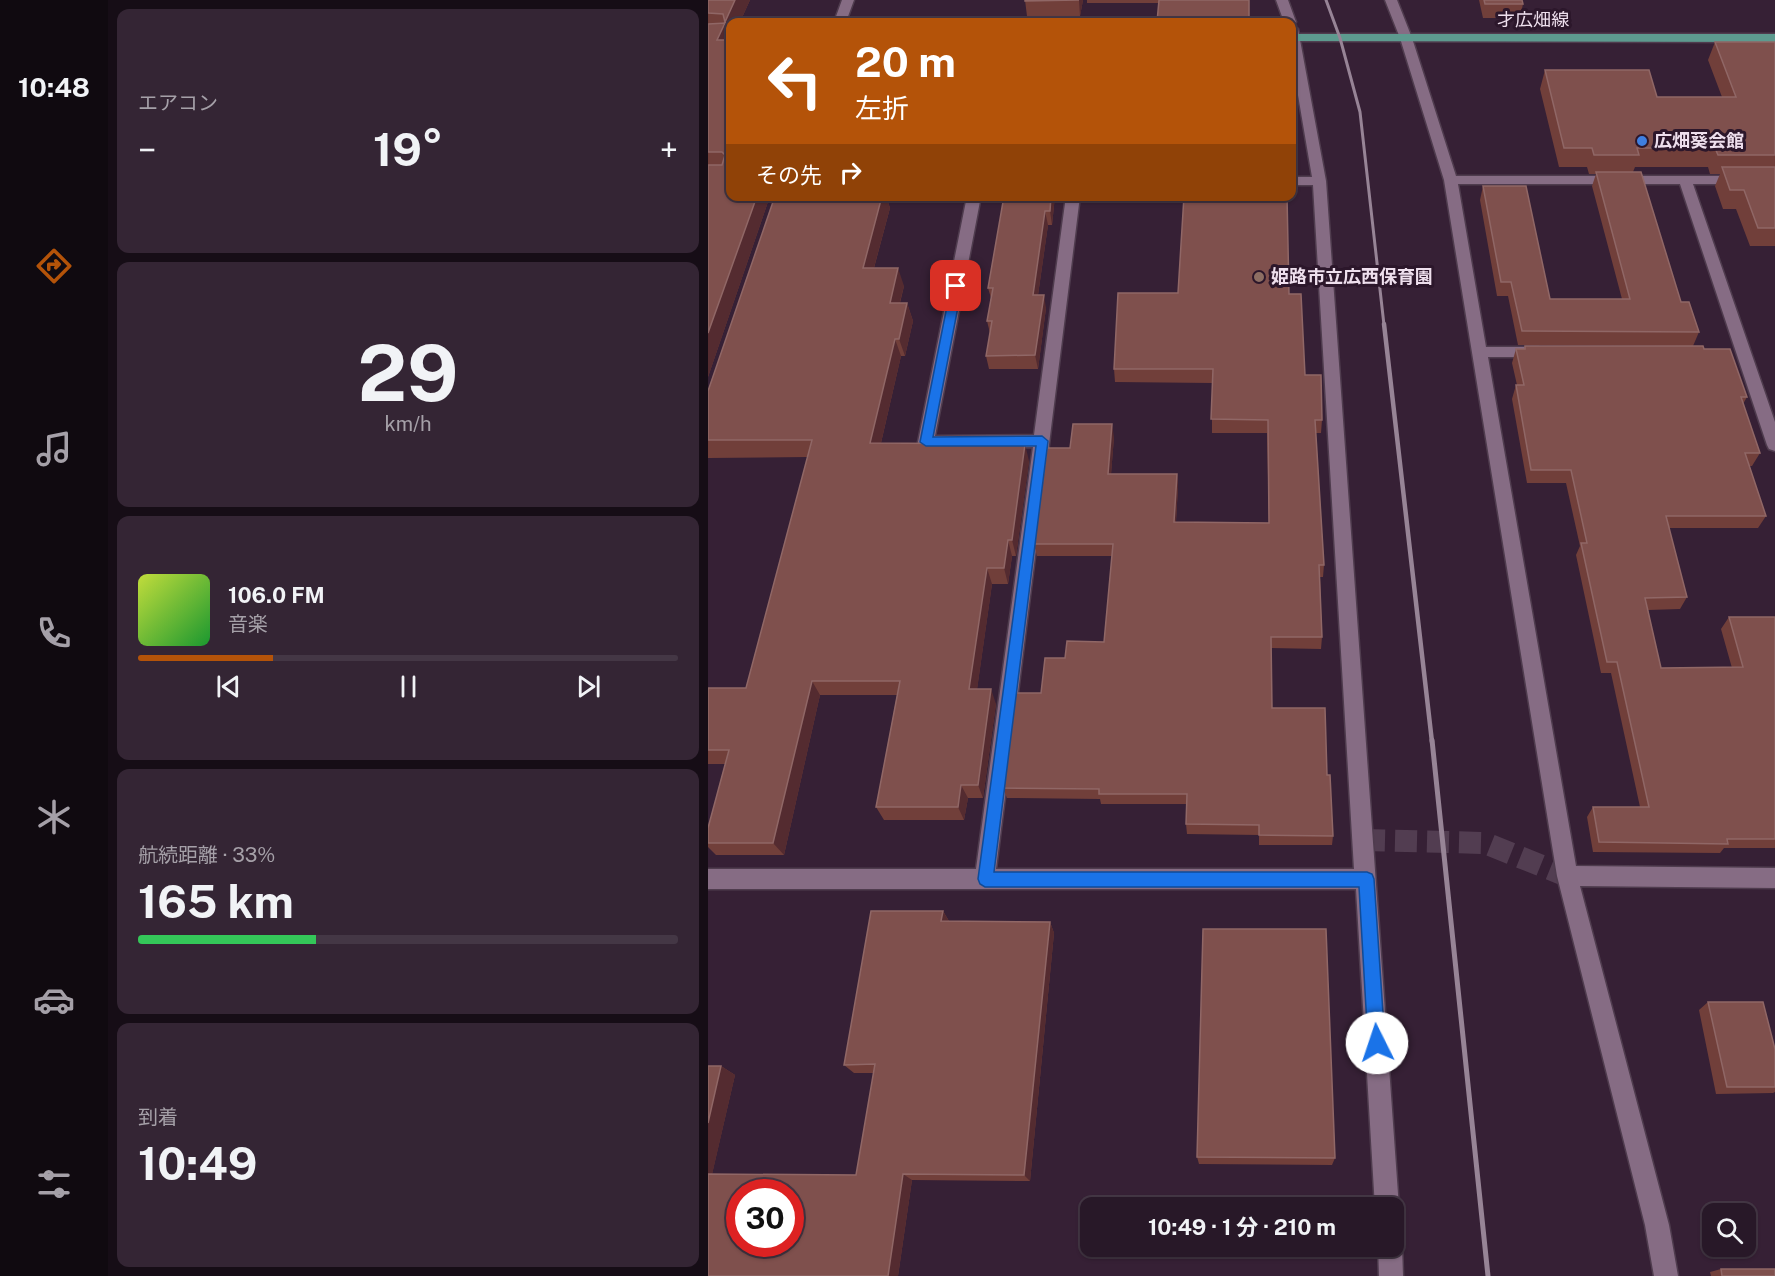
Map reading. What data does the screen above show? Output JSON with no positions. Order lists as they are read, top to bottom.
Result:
{
  "streets": {
    "main road": ["才広畑線"]
  },
  "places": ["広畑葵会館", "姫路市立広西保育園"],
  "page": {
    "tabs": "10:48",
    "tile": [
      "エアコン",
      ["29", "km/h"],
      ["航続距離 · 33%", "165 km"],
      ["到着", "10:49"]
    ],
    "turn": ["20 m", "左折"],
    "heat": ["−", "19°", "+"],
    "then": "その先",
    "song": ["106.0 FM", "音楽"],
    "limit": "30",
    "trip": "10:49 · 1 分 · 210 m"
  }
}
